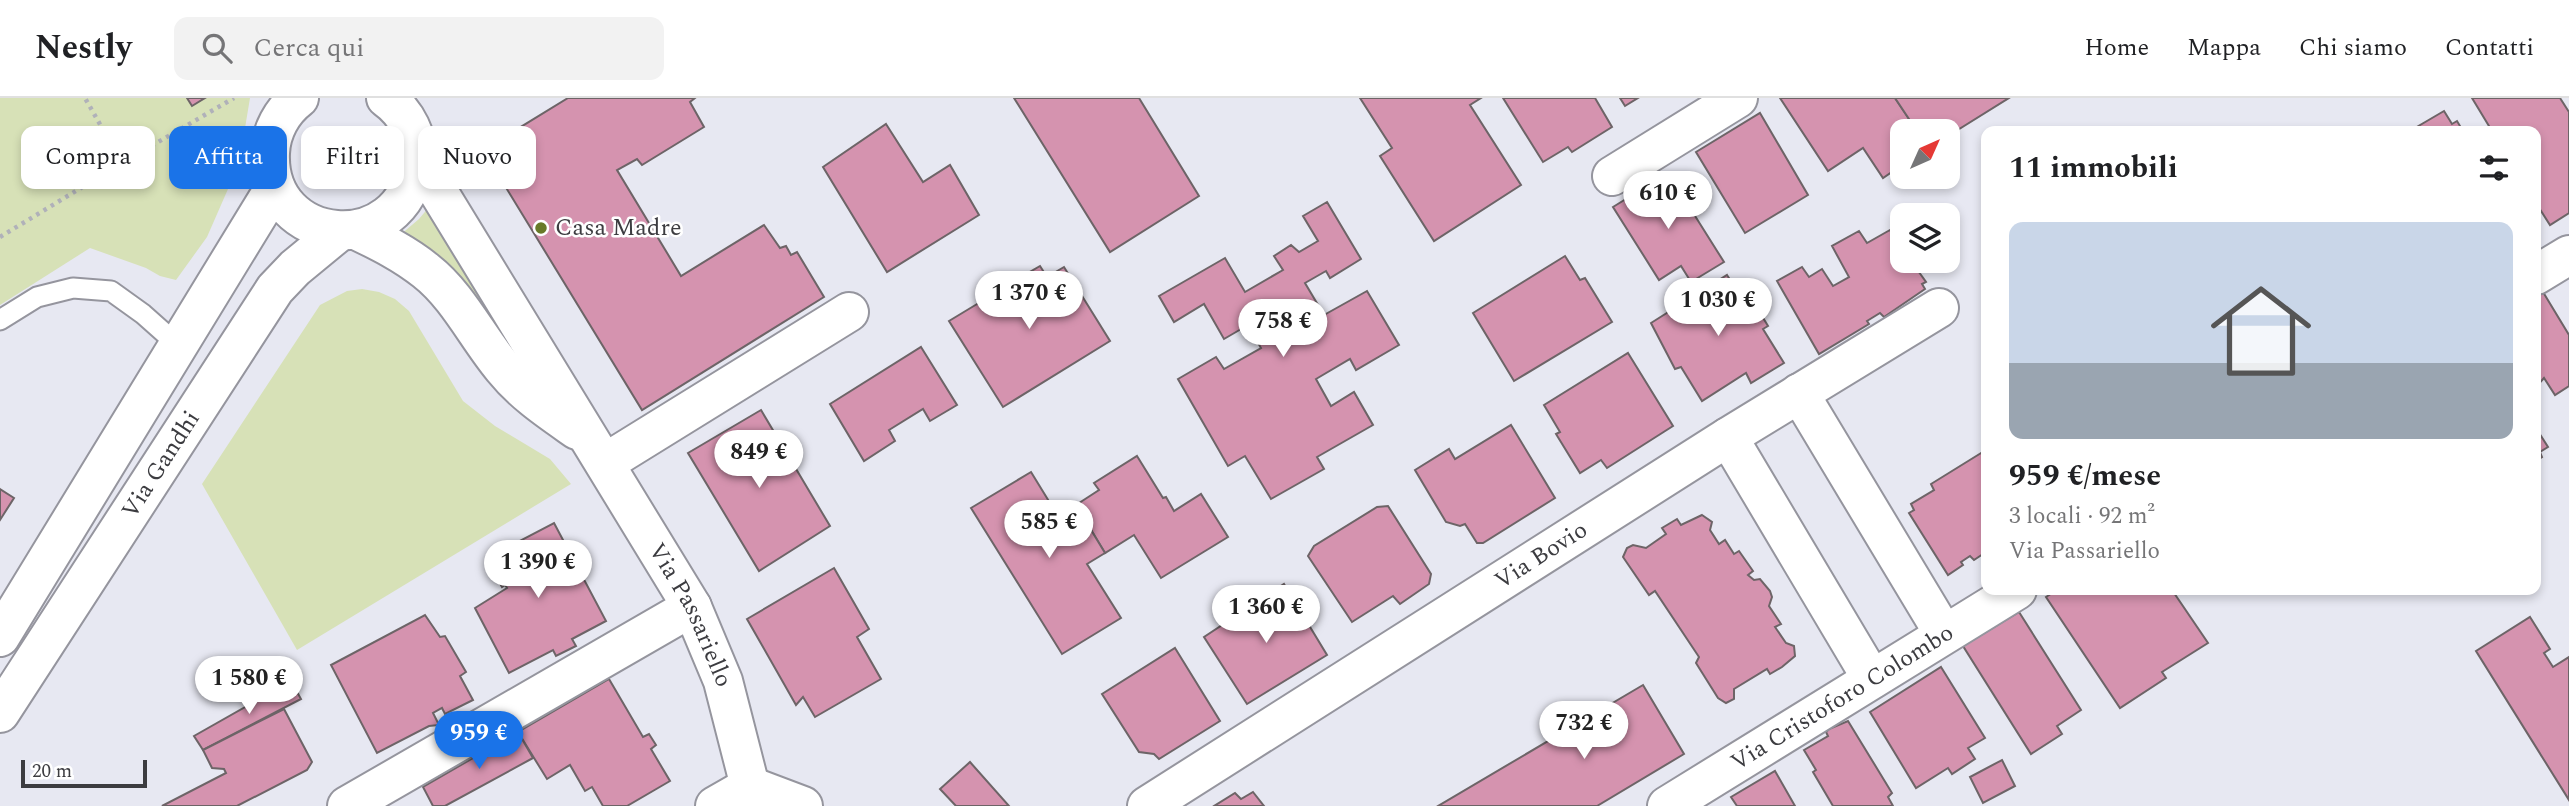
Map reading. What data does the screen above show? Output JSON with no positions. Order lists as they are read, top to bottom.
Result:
{
  "streets": {
    "main road": [
      "Via Gandhi",
      "Via Bovio",
      "Via Passariello",
      "Via Cristoforo Colombo"
    ]
  },
  "crossings": [
    ["Via Gandhi", "Via Passariello"]
  ],
  "places": ["Casa Madre"],
  "scale_bar": "20 m",
  "north": "top right",
  "page": {
    "header": "Nestly",
    "search": "Cerca qui",
    "nav": [
      "Home",
      "Mappa",
      "Chi siamo",
      "Contatti"
    ],
    "chip": [
      "Compra",
      "Affitta",
      "Filtri",
      "Nuovo"
    ],
    "heading": "11 immobili",
    "price": [
      "610 €",
      "1 370 €",
      "1 030 €",
      "758 €",
      "849 €",
      "585 €",
      "1 390 €",
      "1 360 €",
      "1 580 €",
      "732 €",
      "959 €"
    ],
    "list": [
      {
        "name": "959 €/mese",
        "note": "3 locali · 92 m² · Via Passariello"
      }
    ],
    "scale": "20 m"
  }
}
